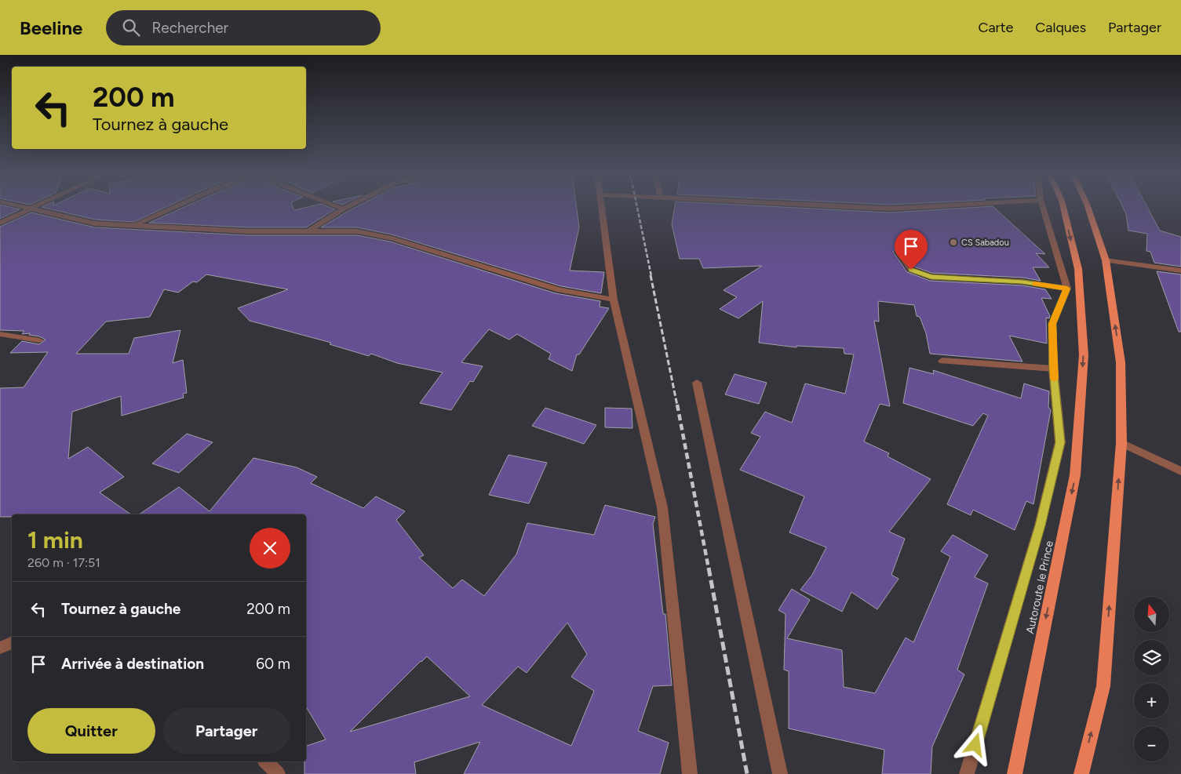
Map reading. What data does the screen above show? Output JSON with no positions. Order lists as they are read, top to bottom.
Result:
{
  "streets": {
    "main road": ["Autoroute le Prince"]
  },
  "places": ["CS Sabadou"],
  "north": "top",
  "page": {
    "header": "Beeline",
    "search": "Rechercher",
    "nav": ["Carte", "Calques", "Partager"],
    "turn": ["200 m", "Tournez à gauche"],
    "heading": ["1 min", "260 m · 17:51"],
    "list": [
      {
        "name": "Tournez à gauche",
        "value": "200 m"
      },
      {
        "name": "Arrivée à destination",
        "value": "60 m"
      }
    ],
    "map_buttons": ["+", "−"],
    "buttons": ["Quitter", "Partager"]
  }
}
